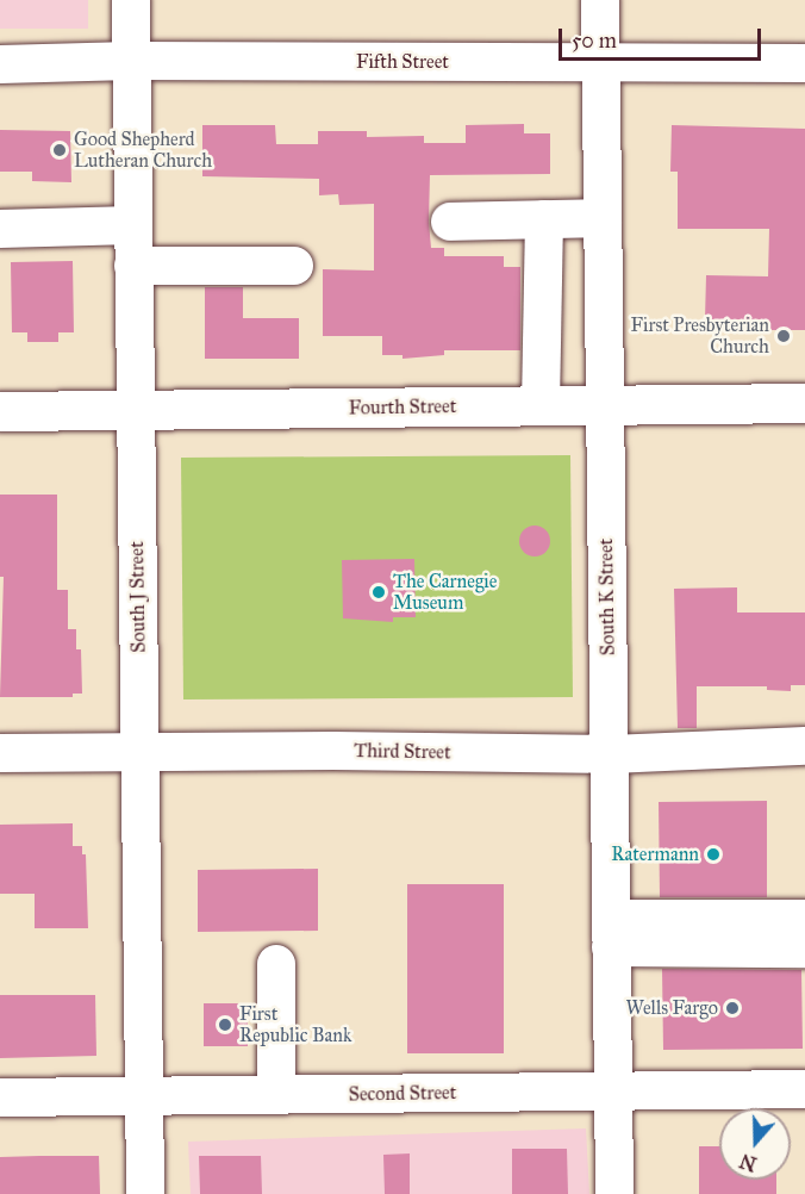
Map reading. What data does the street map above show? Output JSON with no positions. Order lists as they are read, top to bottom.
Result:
{
  "streets": {
    "main road": ["Fourth Street"],
    "street": [
      "Fifth Street",
      "South J Street",
      "South K Street",
      "Third Street",
      "Second Street"
    ]
  },
  "crossings": [
    ["Fifth Street", "South J Street"],
    ["Fifth Street", "South K Street"],
    ["Fourth Street", "South J Street"],
    ["Fourth Street", "South K Street"],
    ["South J Street", "Third Street"],
    ["South J Street", "Second Street"],
    ["South K Street", "Third Street"],
    ["South K Street", "Second Street"]
  ],
  "places": [
    "Good Shepherd Lutheran Church",
    "First Presbyterian Church",
    "The Carnegie Museum",
    "Ratermann",
    "Wells Fargo",
    "First Republic Bank"
  ],
  "scale_bar": "50 m",
  "north": "bottom"
}
